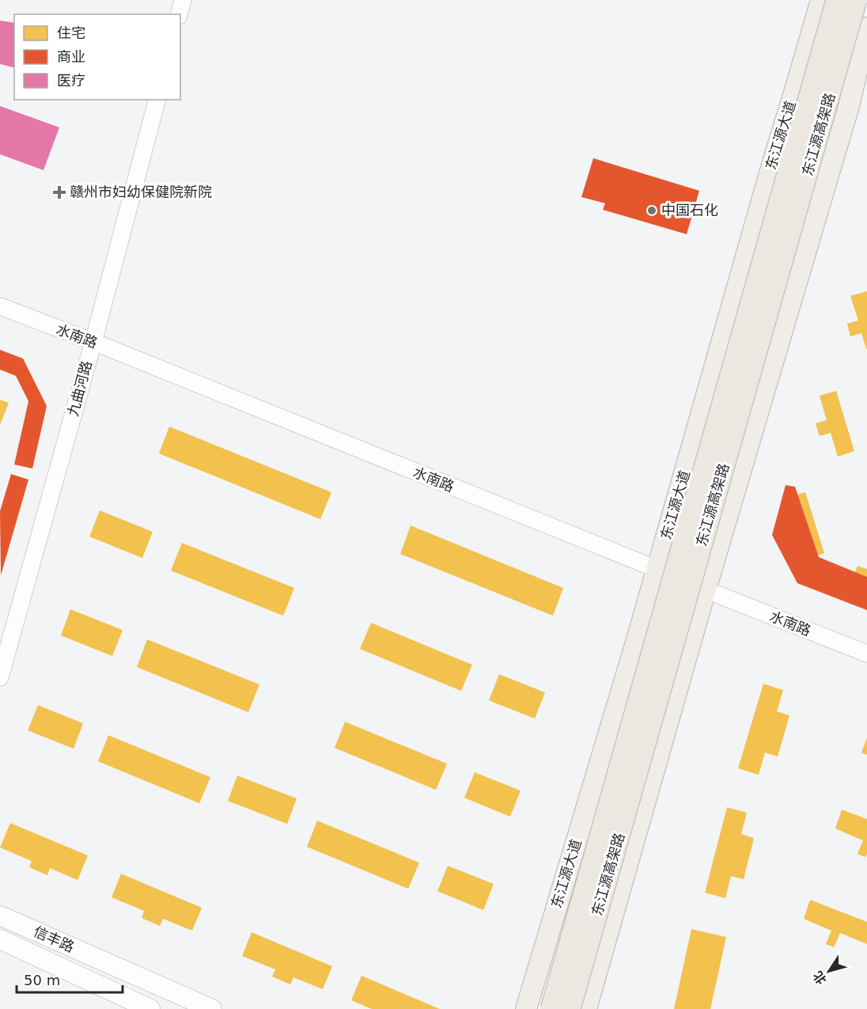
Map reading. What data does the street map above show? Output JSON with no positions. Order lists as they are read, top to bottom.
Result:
{
  "streets": {
    "highway": ["东江源高架路"],
    "main road": ["东江源大道", "信丰路"],
    "street": ["水南路", "九曲河路"]
  },
  "crossings": [
    ["东江源大道", "水南路"],
    ["水南路", "九曲河路"]
  ],
  "places": {
    "health": ["赣州市妇幼保健院新院"],
    "other": ["中国石化"]
  },
  "legend": ["住宅", "商业", "医疗"],
  "scale_bar": "50 m",
  "north": "bottom left"
}
